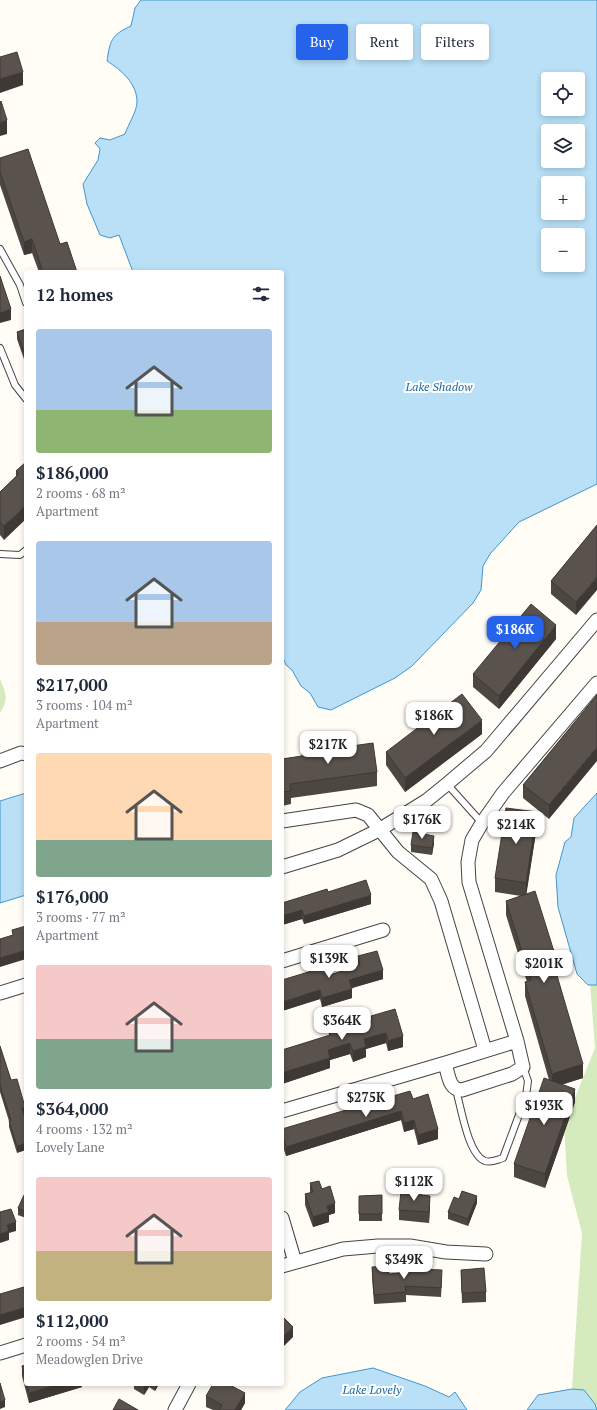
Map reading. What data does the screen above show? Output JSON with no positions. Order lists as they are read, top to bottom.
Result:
{
  "water": ["Lake Shadow", "Lake Lovely"],
  "page": {
    "chip": ["Buy", "Rent", "Filters"],
    "map_buttons": ["+", "−"],
    "heading": "12 homes",
    "list": [
      {
        "name": "$186,000",
        "note": "2 rooms · 68 m² · Apartment"
      },
      {
        "name": "$217,000",
        "note": "3 rooms · 104 m² · Apartment"
      },
      {
        "name": "$176,000",
        "note": "3 rooms · 77 m² · Apartment"
      },
      {
        "name": "$364,000",
        "note": "4 rooms · 132 m² · Lovely Lane"
      },
      {
        "name": "$112,000",
        "note": "2 rooms · 54 m² · Meadowglen Drive"
      }
    ],
    "price": [
      "$186K",
      "$186K",
      "$217K",
      "$176K",
      "$214K",
      "$139K",
      "$201K",
      "$364K",
      "$275K",
      "$193K",
      "$112K",
      "$349K"
    ]
  }
}
